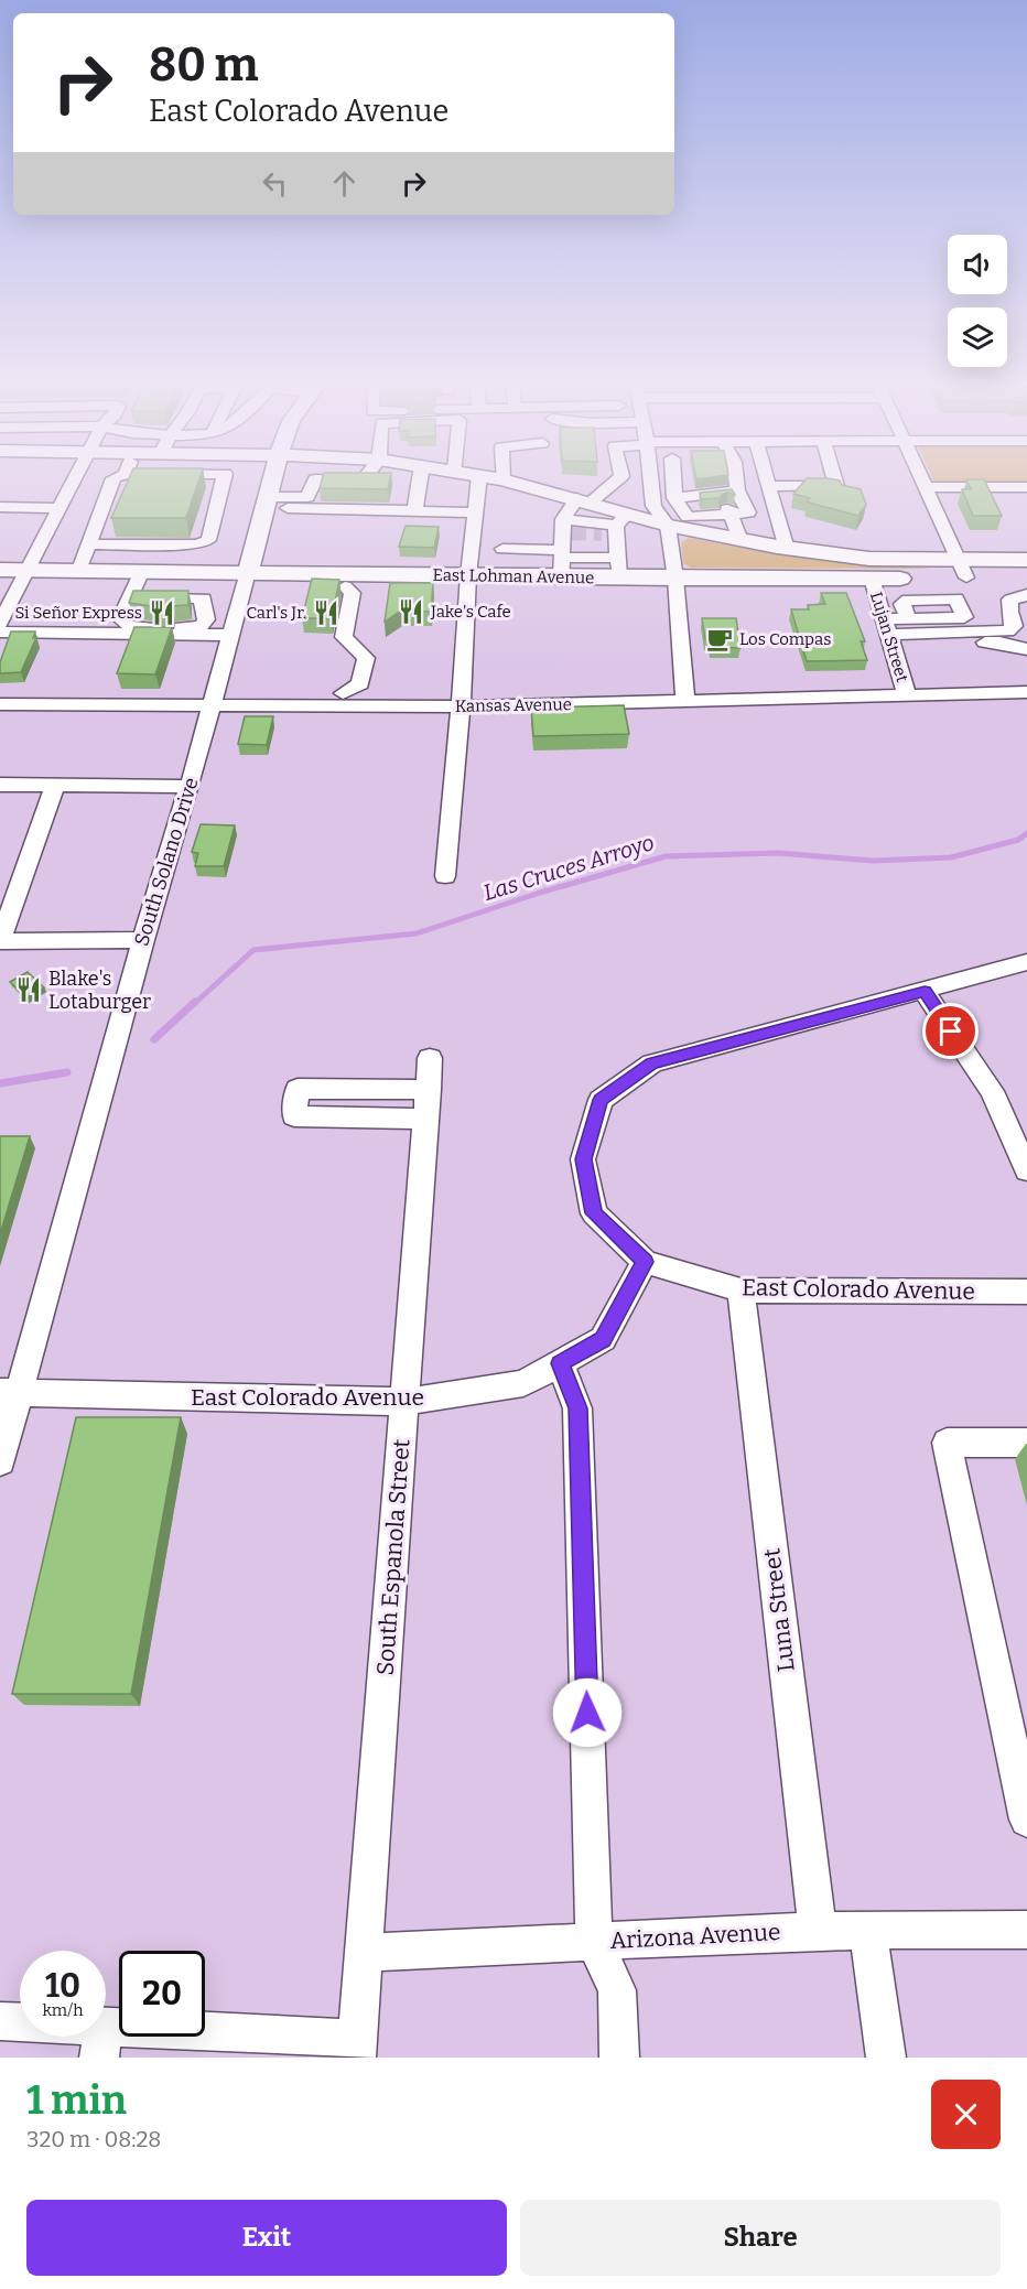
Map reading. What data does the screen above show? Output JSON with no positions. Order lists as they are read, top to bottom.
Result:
{
  "streets": {
    "main road": ["East Lohman Avenue", "South Solano Drive"],
    "street": [
      "Lujan Street",
      "Kansas Avenue",
      "East Colorado Avenue",
      "South Espanola Street",
      "Luna Street",
      "Arizona Avenue"
    ]
  },
  "crossings": [
    ["East Lohman Avenue", "Lujan Street"],
    ["East Lohman Avenue", "South Solano Drive"],
    ["Lujan Street", "Kansas Avenue"],
    ["Kansas Avenue", "South Solano Drive"],
    ["South Solano Drive", "East Colorado Avenue"],
    ["East Colorado Avenue", "South Espanola Street"],
    ["East Colorado Avenue", "Luna Street"],
    ["South Espanola Street", "Arizona Avenue"],
    ["Luna Street", "Arizona Avenue"]
  ],
  "water": ["Las Cruces Arroyo"],
  "places": {
    "restaurant": [
      "Jake's Cafe",
      "Si Señor Express",
      "Carl's Jr.",
      "Blake's Lotaburger"
    ],
    "cafe": ["Los Compas"]
  },
  "page": {
    "turn": ["80 m", "East Colorado Avenue"],
    "speed": "10 km/h",
    "limit": "20",
    "heading": ["1 min", "320 m · 08:28"],
    "buttons": ["Exit", "Share"]
  }
}
